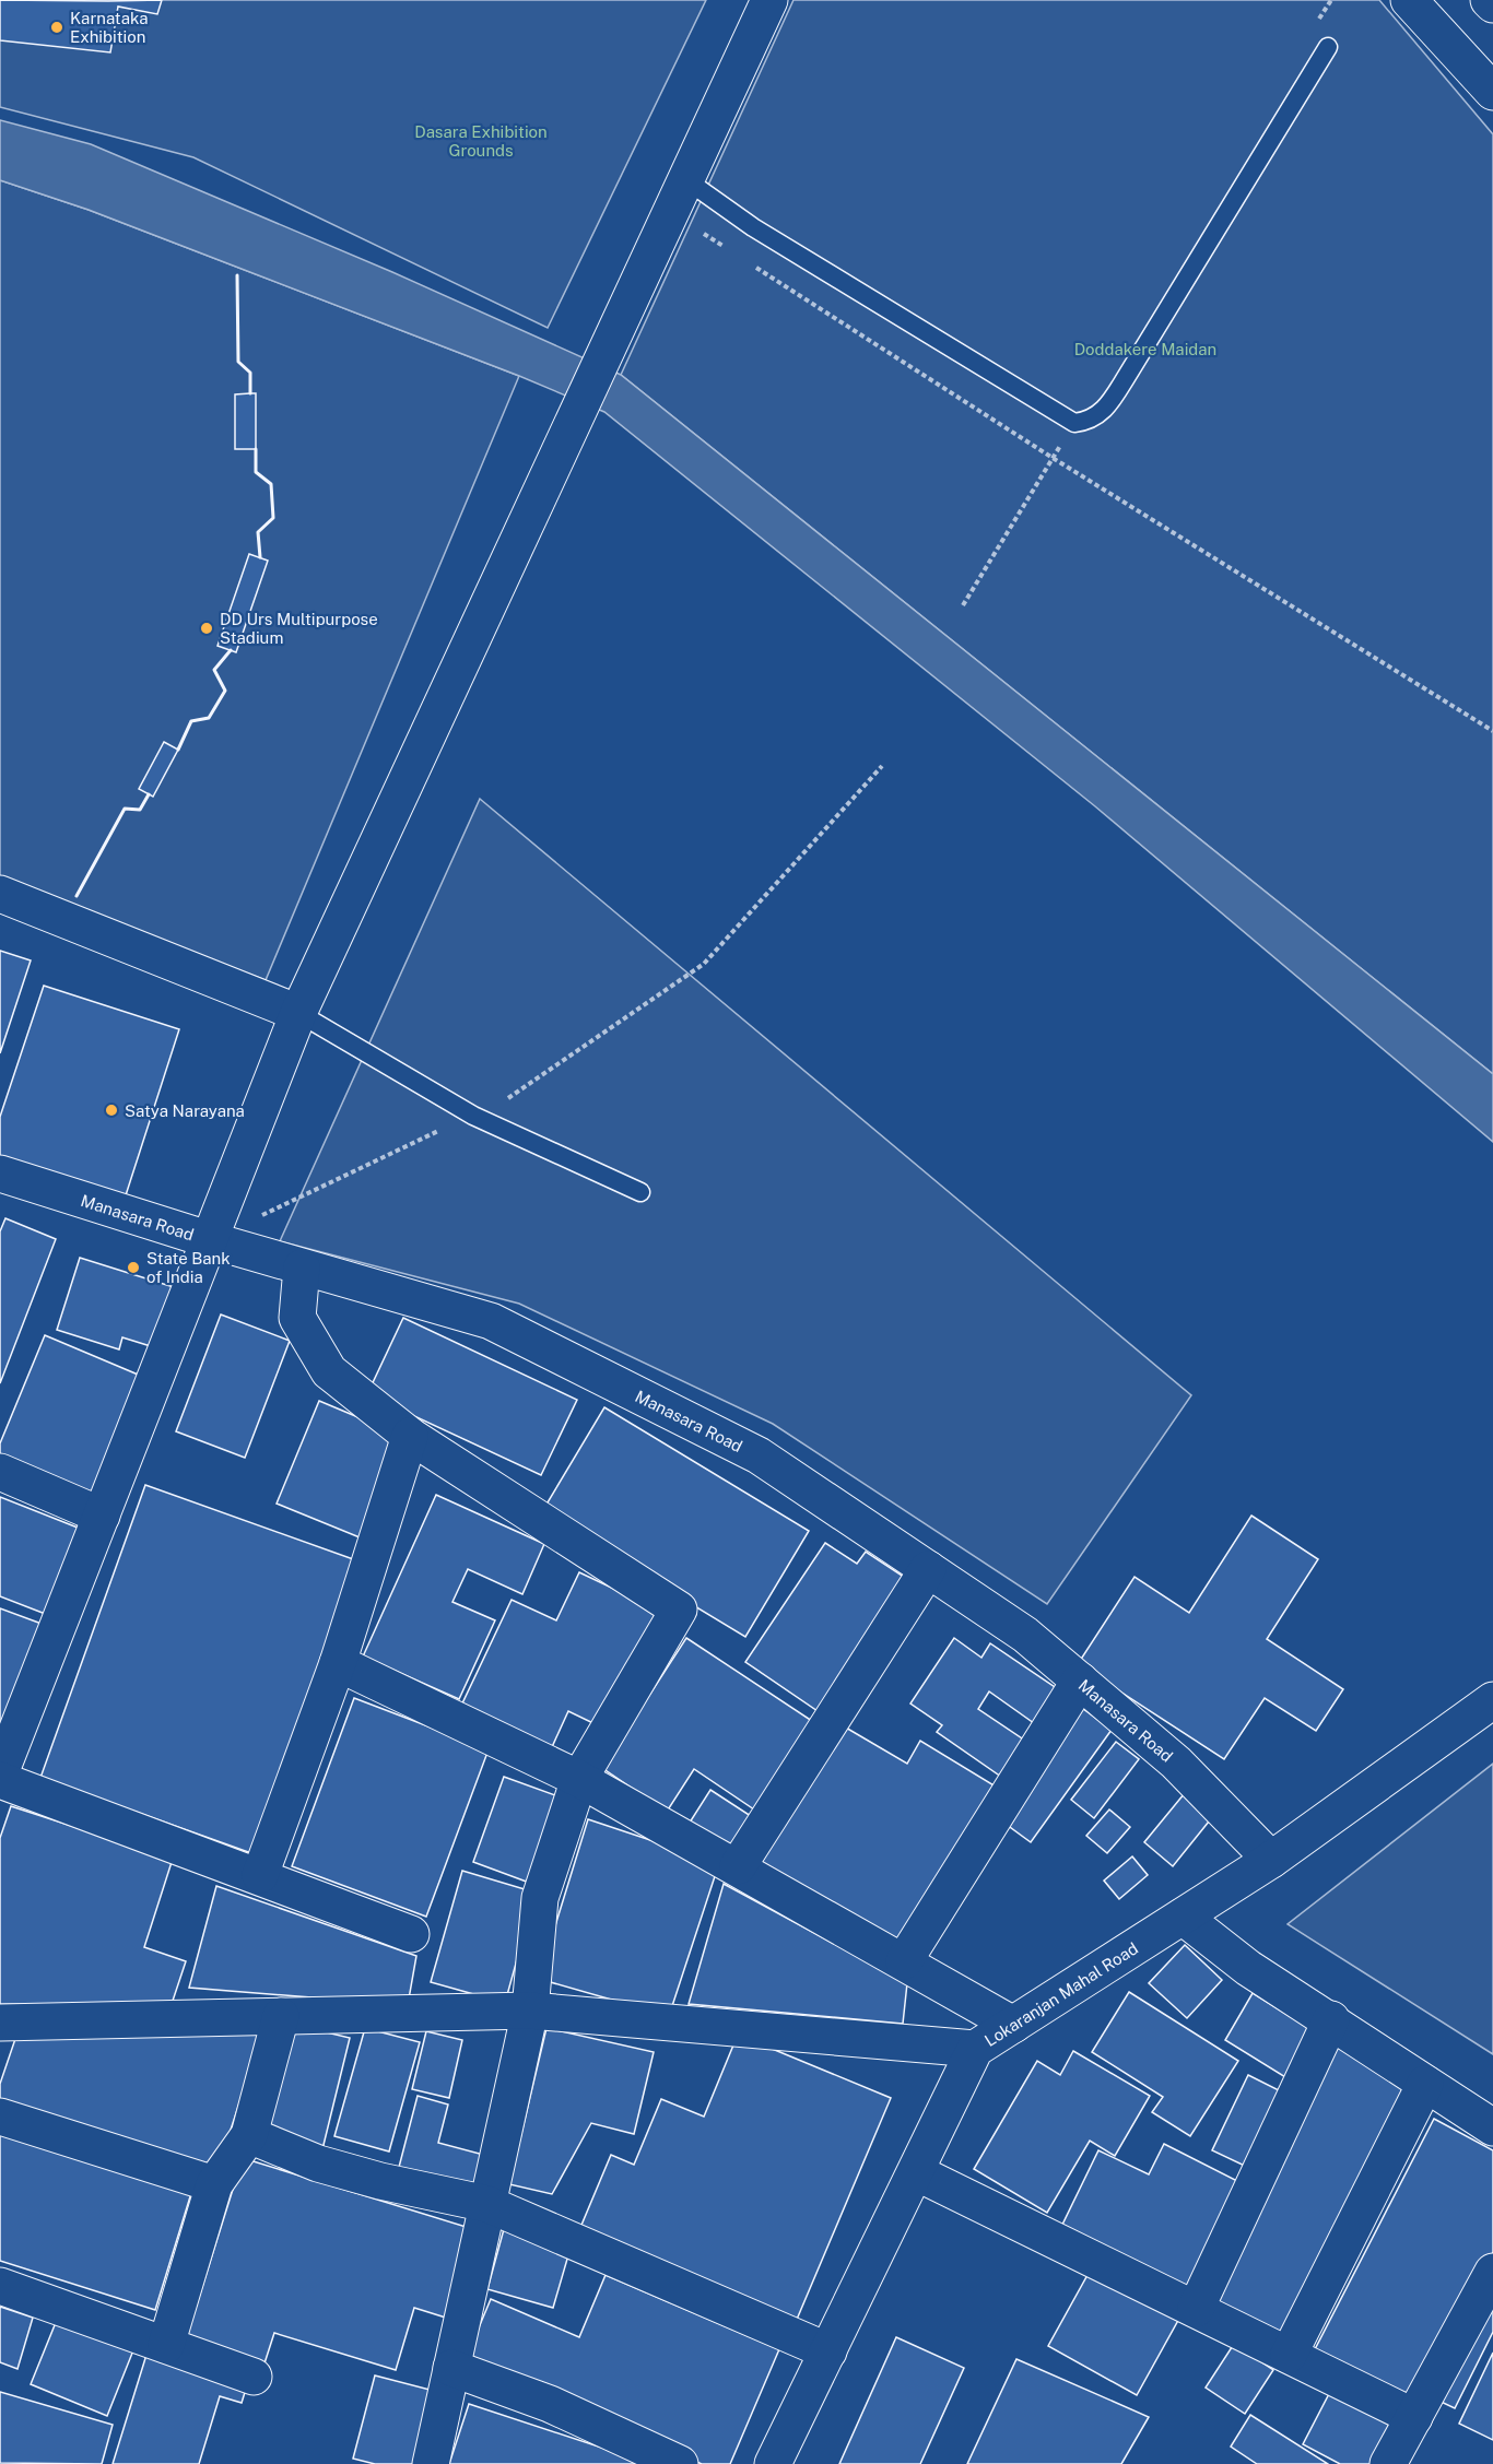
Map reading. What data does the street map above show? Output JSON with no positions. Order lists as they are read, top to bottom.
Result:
{
  "streets": {
    "street": ["Manasara Road", "Lokaranjan Mahal Road"]
  },
  "crossings": [
    ["Manasara Road", "Lokaranjan Mahal Road"]
  ],
  "parks": ["Dasara Exhibition Grounds", "Doddakere Maidan"],
  "places": [
    "Karnataka Exhibition",
    "DD Urs Multipurpose Stadium",
    "Satya Narayana",
    "State Bank of India"
  ]
}
